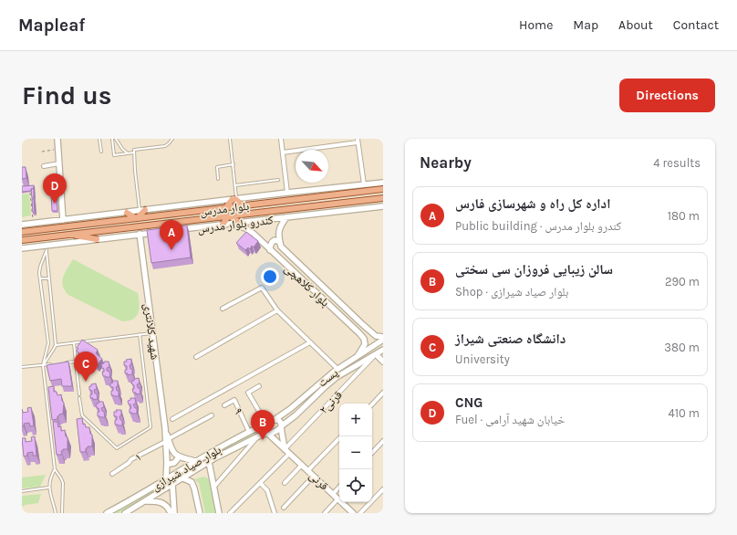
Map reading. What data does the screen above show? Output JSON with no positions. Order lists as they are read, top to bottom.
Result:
{
  "streets": {
    "main road": [
      "بلوار مدرس",
      "کندرو بلوار مدرس",
      "بلوار کلاهچی",
      "شهید کلانتری",
      "پست",
      "بلوار صیاد شیرازی",
      "قرنی"
    ],
    "street": ["قرنی۲", "۹", "۱"]
  },
  "crossings": [
    ["کندرو بلوار مدرس", "بلوار کلاهچی"],
    ["بلوار کلاهچی", "پست"],
    ["شهید کلانتری", "۱"],
    ["شهید کلانتری", "بلوار صیاد شیرازی"],
    ["پست", "قرنی۲"],
    ["پست", "بلوار صیاد شیرازی"],
    ["پست", "قرنی"],
    ["قرنی۲", "قرنی"],
    ["۹", "بلوار صیاد شیرازی"],
    ["بلوار صیاد شیرازی", "قرنی"]
  ],
  "north": "bottom right",
  "page": {
    "header": "Mapleaf",
    "nav": [
      "Home",
      "Map",
      "About",
      "Contact"
    ],
    "buttons": "Directions",
    "title": "Find us",
    "heading": ["Nearby", "4 results"],
    "pins": [
      "D",
      "A",
      "C",
      "B"
    ],
    "list": [
      {
        "mark": "A",
        "name": "اداره کل راه و شهرسازی فارس",
        "note": "Public building · کندرو بلوار مدرس",
        "value": "180 m"
      },
      {
        "mark": "B",
        "name": "سالن زیبایی فروزان سی سختی",
        "note": "Shop · بلوار صیاد شیرازی",
        "value": "290 m"
      },
      {
        "mark": "C",
        "name": "دانشگاه صنعتی شیراز",
        "note": "University",
        "value": "380 m"
      },
      {
        "mark": "D",
        "name": "CNG",
        "note": "Fuel · خیابان شهید آرامی",
        "value": "410 m"
      }
    ],
    "map_buttons": ["+", "−"]
  }
}
